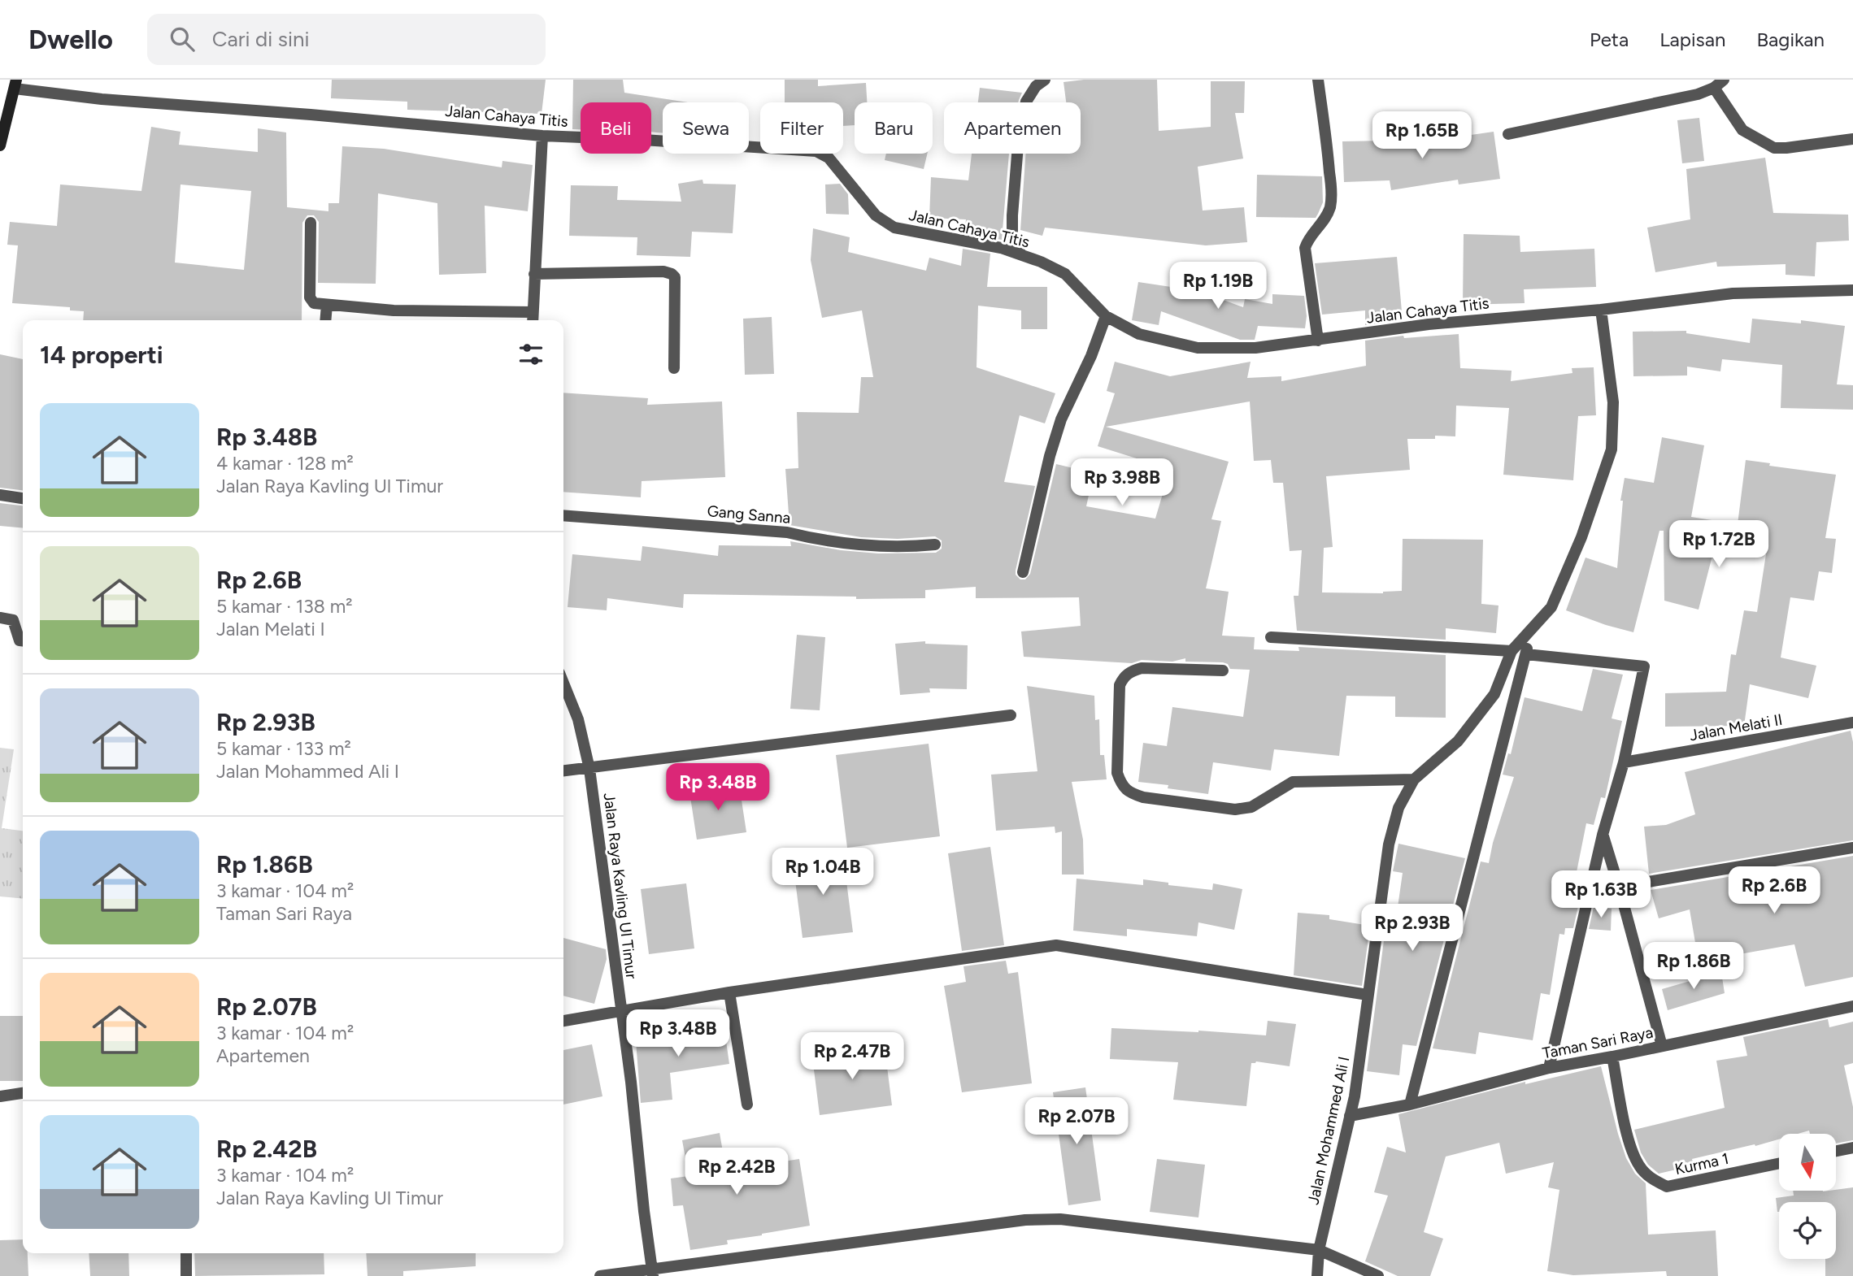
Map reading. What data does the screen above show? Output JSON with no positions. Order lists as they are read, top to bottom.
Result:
{
  "streets": {
    "street": [
      "Jalan Cahaya Titis",
      "Gang Sanna",
      "Jalan Melati II",
      "Jalan Raya Kavling Ul Timur",
      "Taman Sari Raya",
      "Jalan Mohammed Ali I",
      "Kurma 1"
    ]
  },
  "crossings": [
    ["Jalan Cahaya Titis", "Jalan Mohammed Ali I"],
    ["Taman Sari Raya", "Jalan Mohammed Ali I"],
    ["Taman Sari Raya", "Kurma 1"]
  ],
  "north": "bottom",
  "page": {
    "header": "Dwello",
    "search": "Cari di sini",
    "nav": ["Peta", "Lapisan", "Bagikan"],
    "chip": [
      "Beli",
      "Sewa",
      "Filter",
      "Baru",
      "Apartemen"
    ],
    "price": [
      "Rp 1.65B",
      "Rp 1.19B",
      "Rp 3.98B",
      "Rp 1.72B",
      "Rp 3.48B",
      "Rp 1.04B",
      "Rp 2.6B",
      "Rp 1.63B",
      "Rp 2.93B",
      "Rp 1.86B",
      "Rp 3.48B",
      "Rp 2.47B",
      "Rp 2.07B",
      "Rp 2.42B"
    ],
    "heading": "14 properti",
    "list": [
      {
        "name": "Rp 3.48B",
        "note": "4 kamar · 128 m² · Jalan Raya Kavling Ul Timur"
      },
      {
        "name": "Rp 2.6B",
        "note": "5 kamar · 138 m² · Jalan Melati I"
      },
      {
        "name": "Rp 2.93B",
        "note": "5 kamar · 133 m² · Jalan Mohammed Ali I"
      },
      {
        "name": "Rp 1.86B",
        "note": "3 kamar · 104 m² · Taman Sari Raya"
      },
      {
        "name": "Rp 2.07B",
        "note": "3 kamar · 104 m² · Apartemen"
      },
      {
        "name": "Rp 2.42B",
        "note": "3 kamar · 104 m² · Jalan Raya Kavling Ul Timur"
      }
    ]
  }
}
